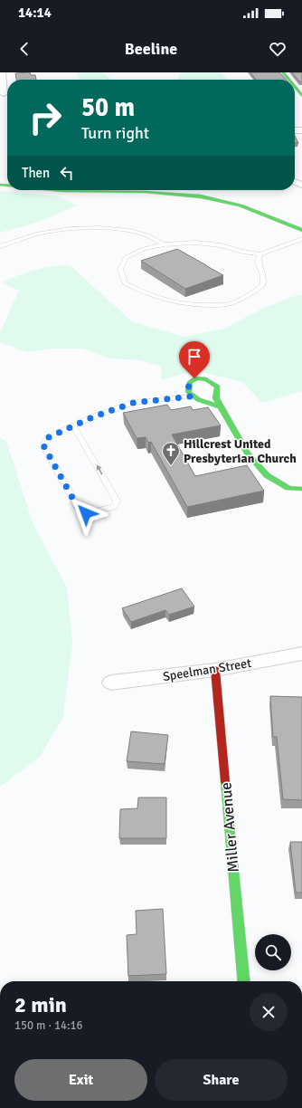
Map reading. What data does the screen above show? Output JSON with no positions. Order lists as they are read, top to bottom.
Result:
{
  "streets": {
    "street": ["Speelman Street", "Miller Avenue"]
  },
  "crossings": [
    ["Speelman Street", "Miller Avenue"]
  ],
  "places": {
    "church": ["Hillcrest United Presbyterian Church"]
  },
  "page": {
    "status": "14:14",
    "header": "Beeline",
    "turn": ["50 m", "Turn right"],
    "then": "Then",
    "heading": ["2 min", "150 m · 14:16"],
    "buttons": ["Exit", "Share"]
  }
}
